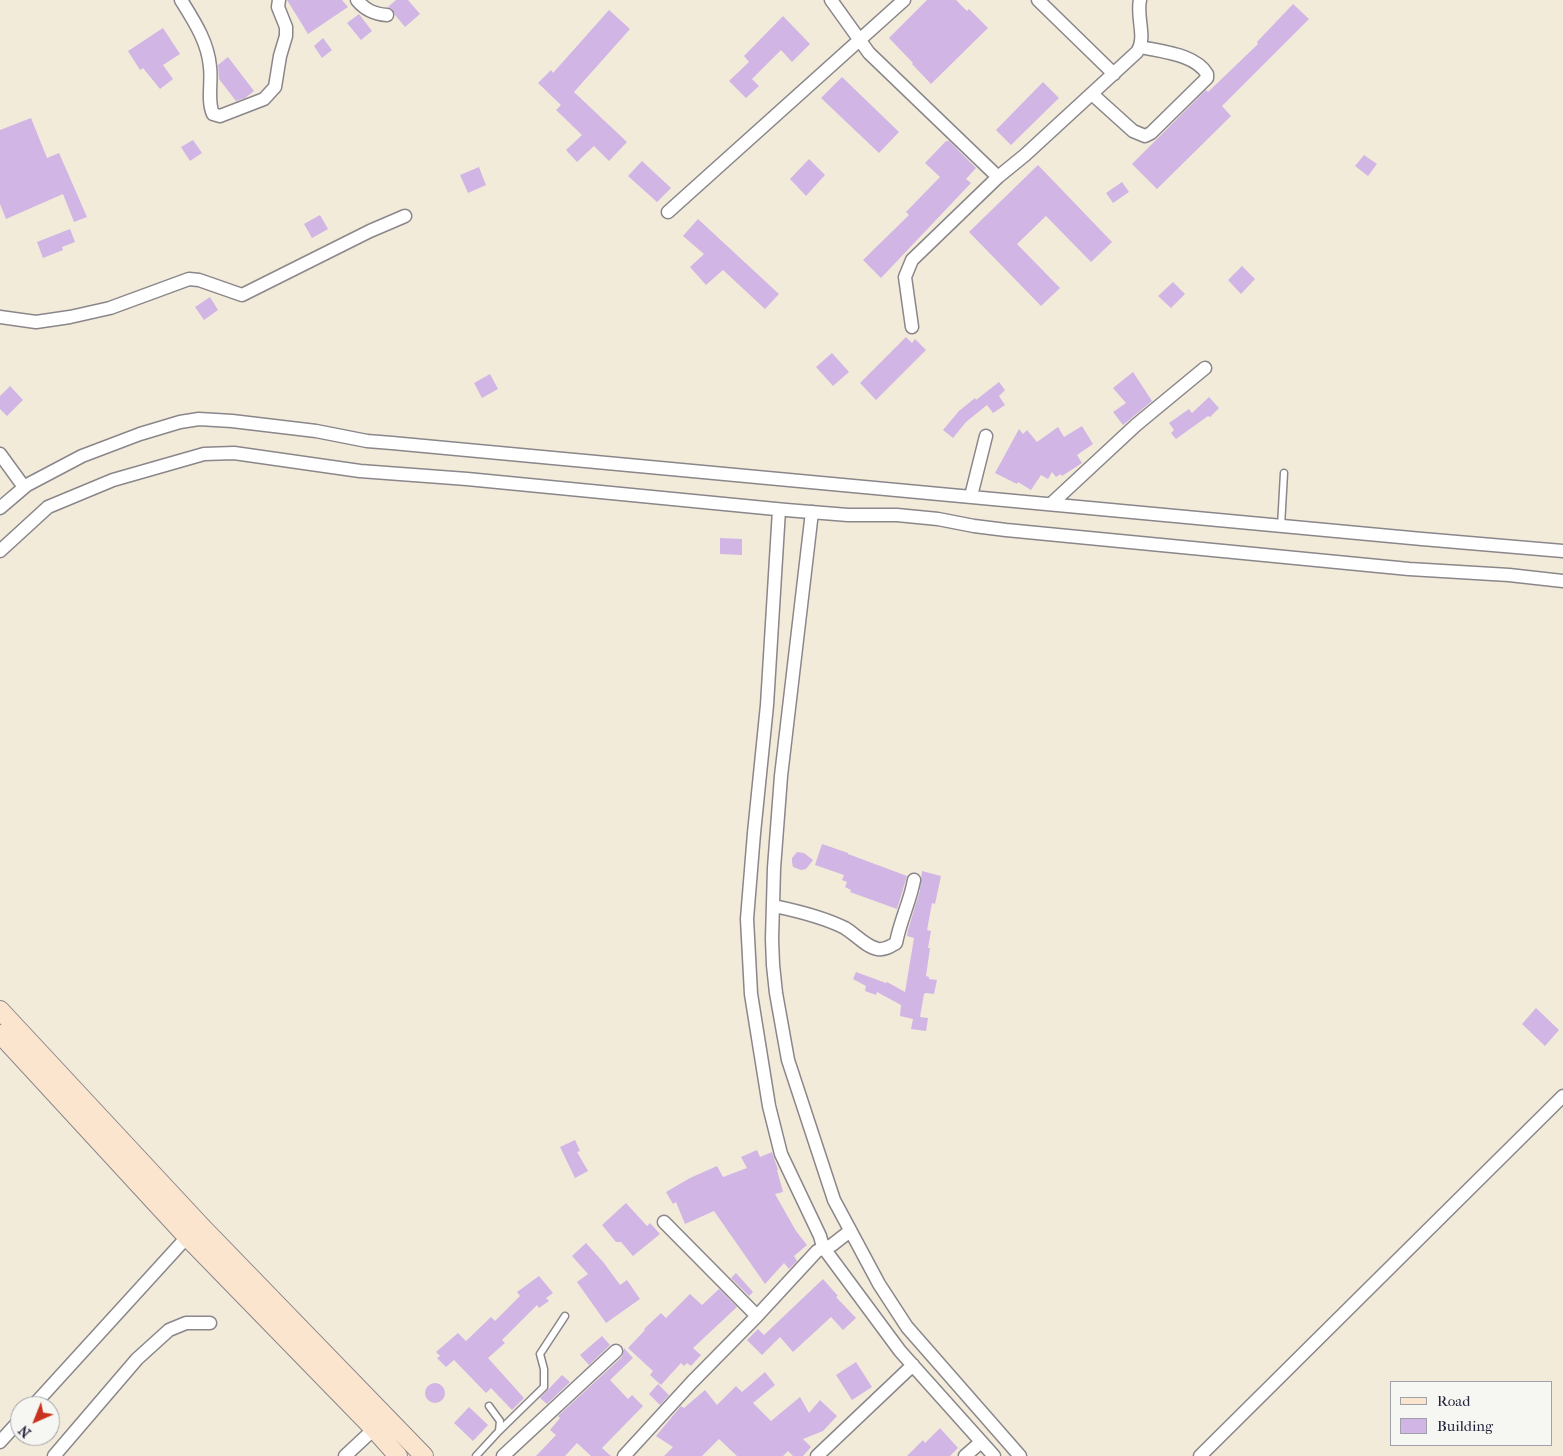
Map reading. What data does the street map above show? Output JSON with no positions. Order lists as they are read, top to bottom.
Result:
{
  "legend": ["Road", "Building"],
  "north": "bottom left"
}
